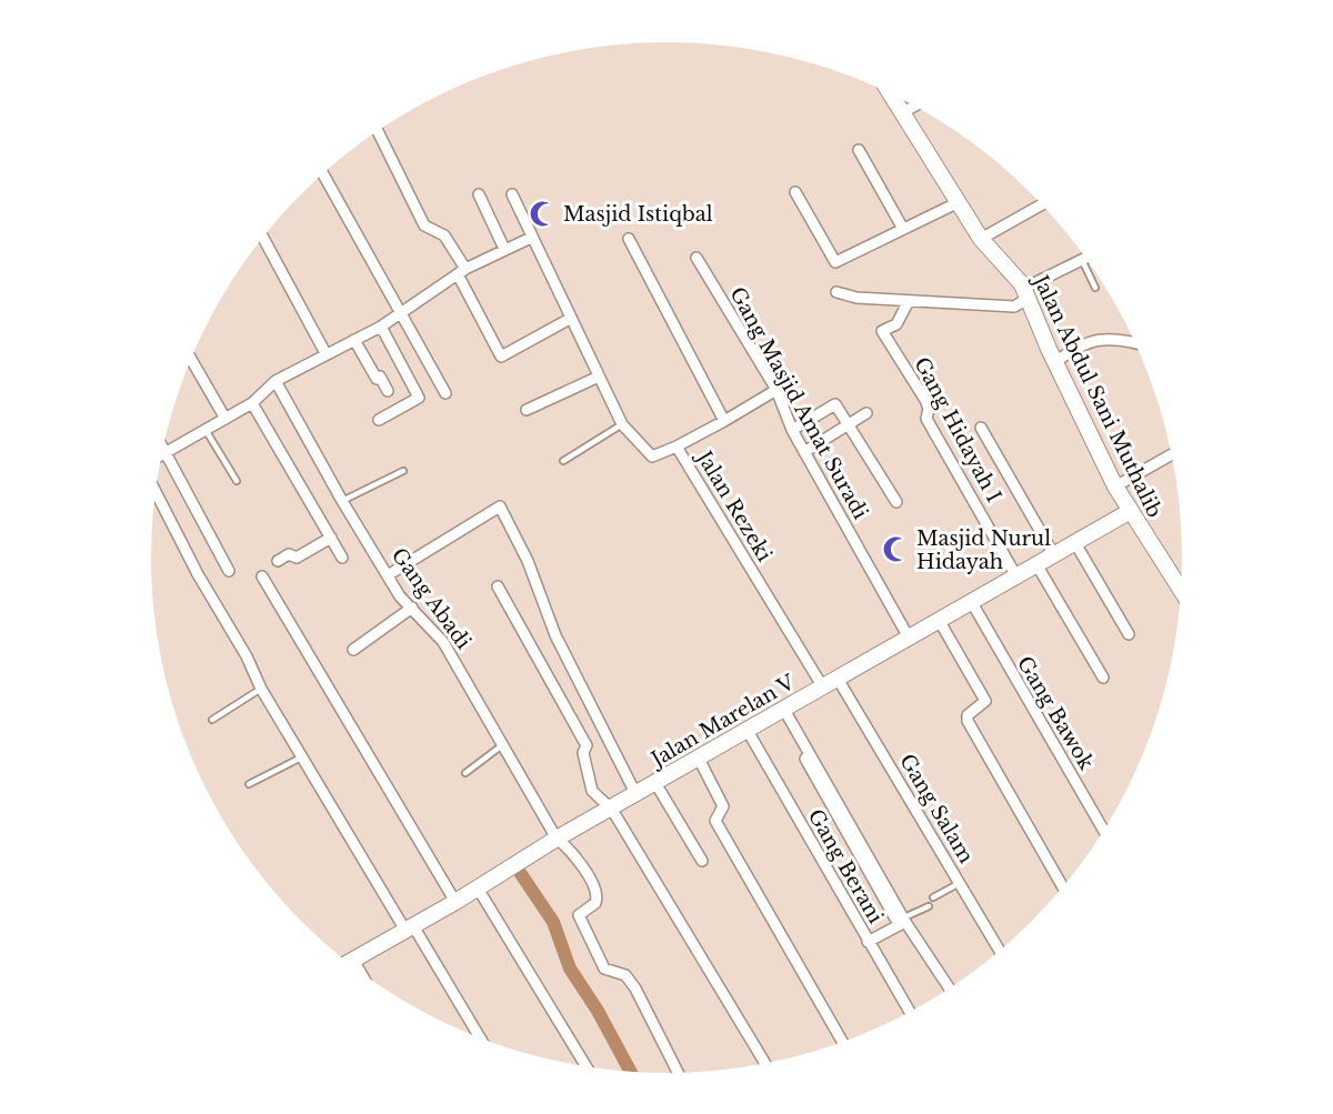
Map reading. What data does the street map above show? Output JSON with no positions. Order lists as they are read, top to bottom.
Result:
{
  "streets": {
    "street": [
      "Jalan Abdul Sani Muthalib",
      "Gang Masjid Amat Suradi",
      "Gang Hidayah I",
      "Jalan Rezeki",
      "Gang Abadi",
      "Gang Bawok",
      "Jalan Marelan V",
      "Gang Salam",
      "Gang Berani"
    ]
  },
  "crossings": [
    ["Jalan Abdul Sani Muthalib", "Jalan Marelan V"],
    ["Gang Masjid Amat Suradi", "Jalan Marelan V"],
    ["Gang Hidayah I", "Jalan Marelan V"],
    ["Jalan Rezeki", "Jalan Marelan V"],
    ["Gang Abadi", "Jalan Marelan V"],
    ["Gang Bawok", "Jalan Marelan V"],
    ["Jalan Marelan V", "Gang Salam"],
    ["Jalan Marelan V", "Gang Berani"]
  ],
  "places": {
    "mosque": ["Masjid Istiqbal", "Masjid Nurul Hidayah"]
  }
}
